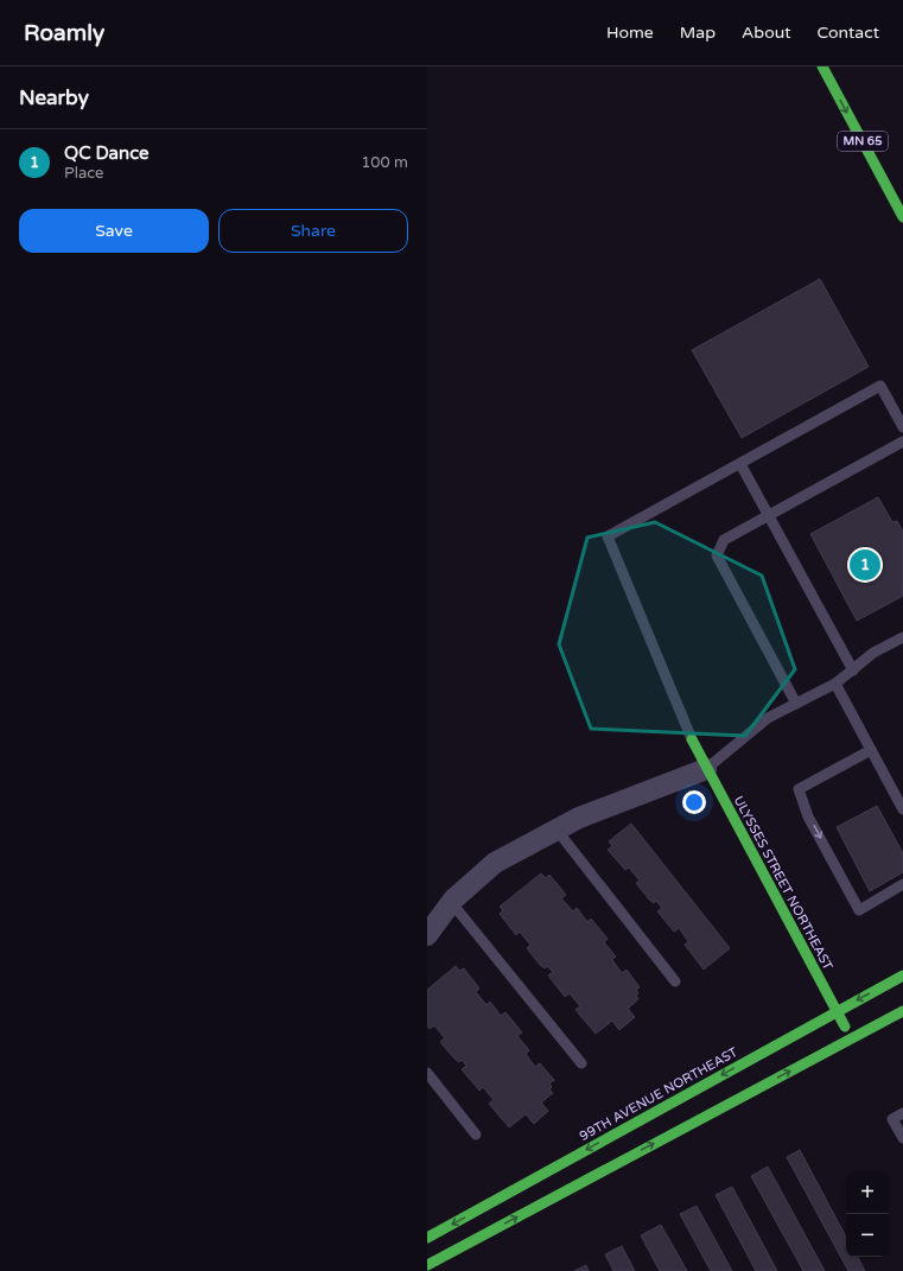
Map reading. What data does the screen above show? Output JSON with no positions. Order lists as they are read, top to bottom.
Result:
{
  "streets": {
    "main road": ["MN 65", "ULYSSES STREET NORTHEAST", "99TH AVENUE NORTHEAST"]
  },
  "crossings": [
    ["ULYSSES STREET NORTHEAST", "99TH AVENUE NORTHEAST"]
  ],
  "page": {
    "header": "Roamly",
    "nav": [
      "Home",
      "Map",
      "About",
      "Contact"
    ],
    "heading": "Nearby",
    "list": [
      {
        "mark": "1",
        "name": "QC Dance",
        "note": "Place",
        "value": "100 m"
      }
    ],
    "buttons": ["Save", "Share"],
    "pins": "1",
    "map_buttons": ["+", "−"]
  }
}
